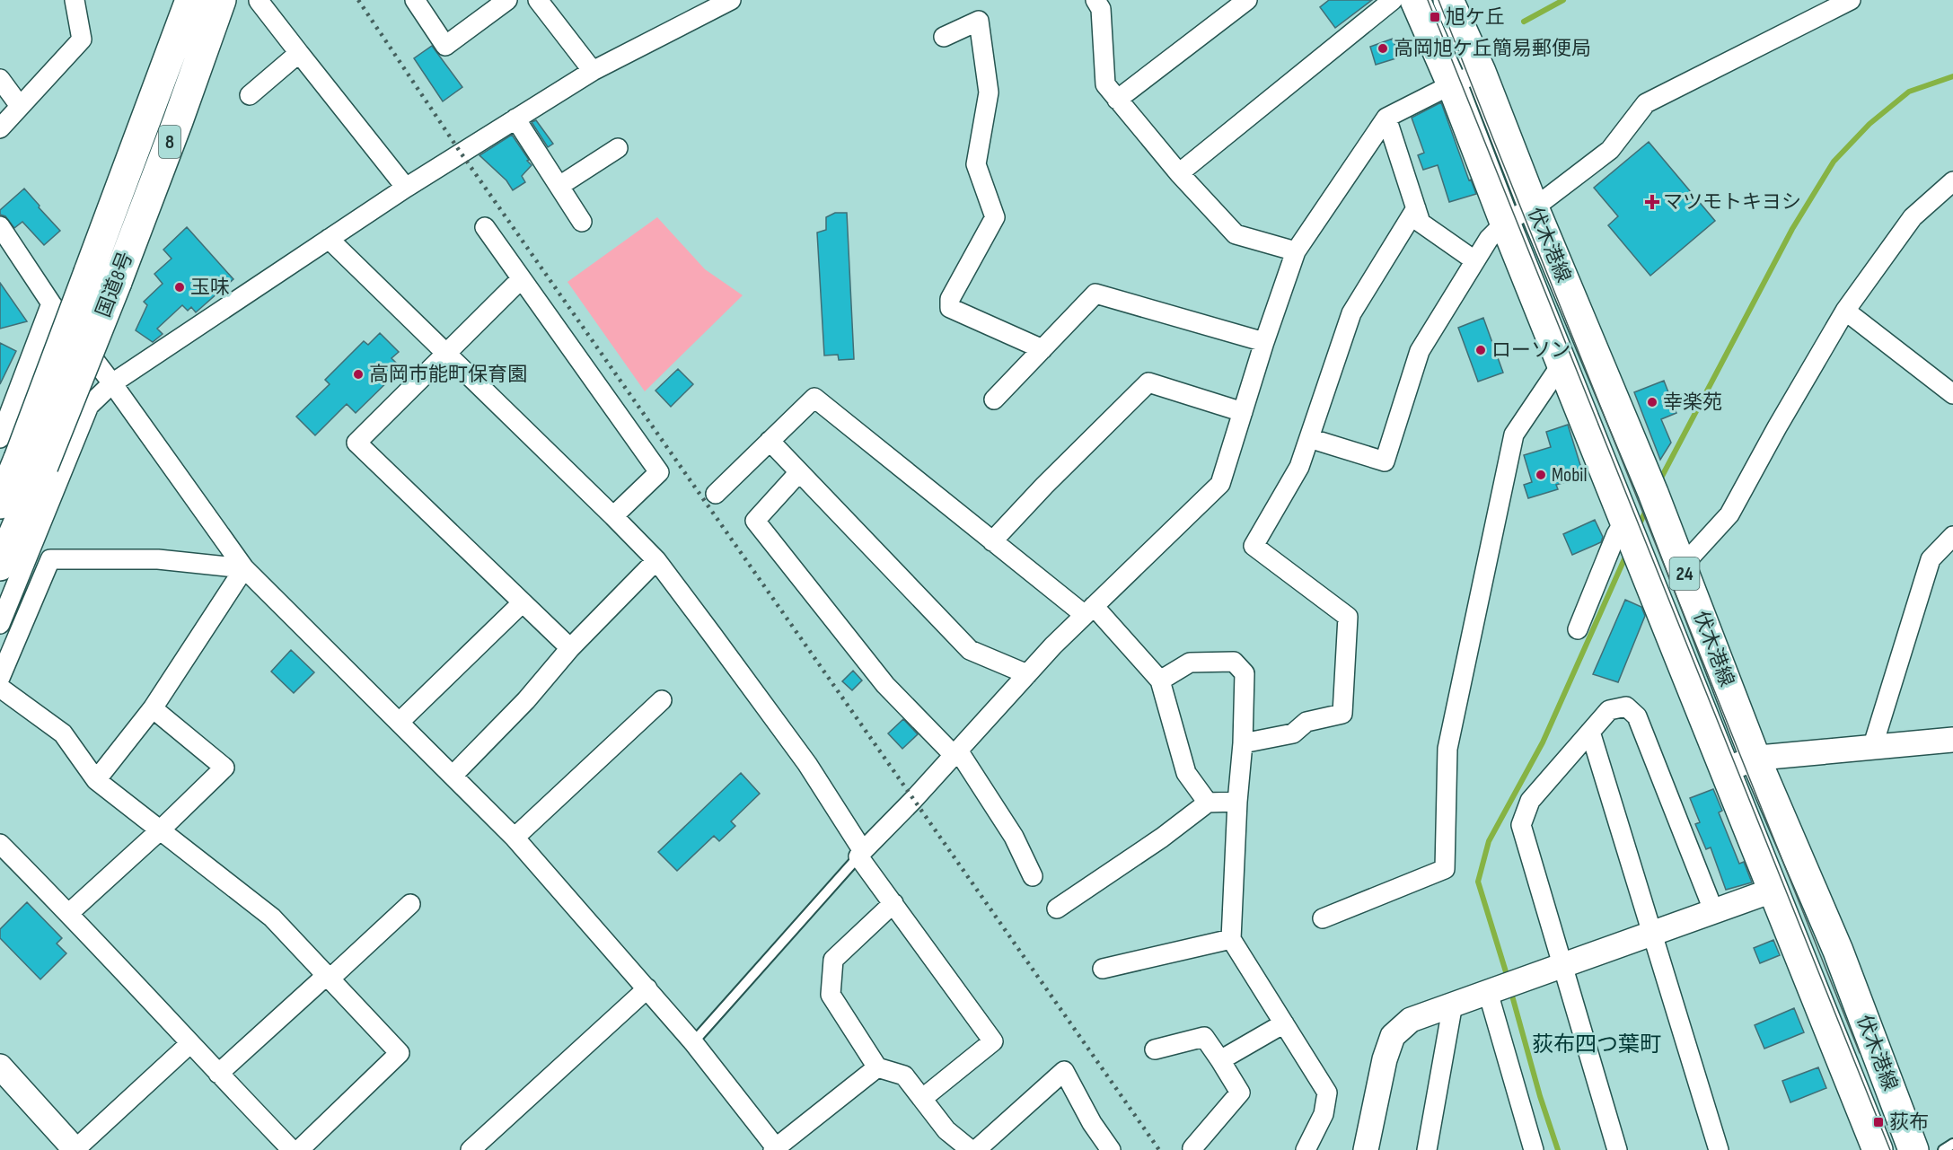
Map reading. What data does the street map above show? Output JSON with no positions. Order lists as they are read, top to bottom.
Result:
{
  "streets": {
    "main road": [
      "8",
      "伏木港線",
      "国道8号",
      "24"
    ]
  },
  "districts": ["荻布四つ葉町"],
  "places": {
    "transit": ["旭ケ丘", "荻布"],
    "other": [
      "高岡旭ケ丘簡易郵便局",
      "玉味",
      "ローソン",
      "高岡市能町保育園",
      "幸楽苑",
      "Mobil"
    ],
    "health": ["マツモトキヨシ"]
  }
}
